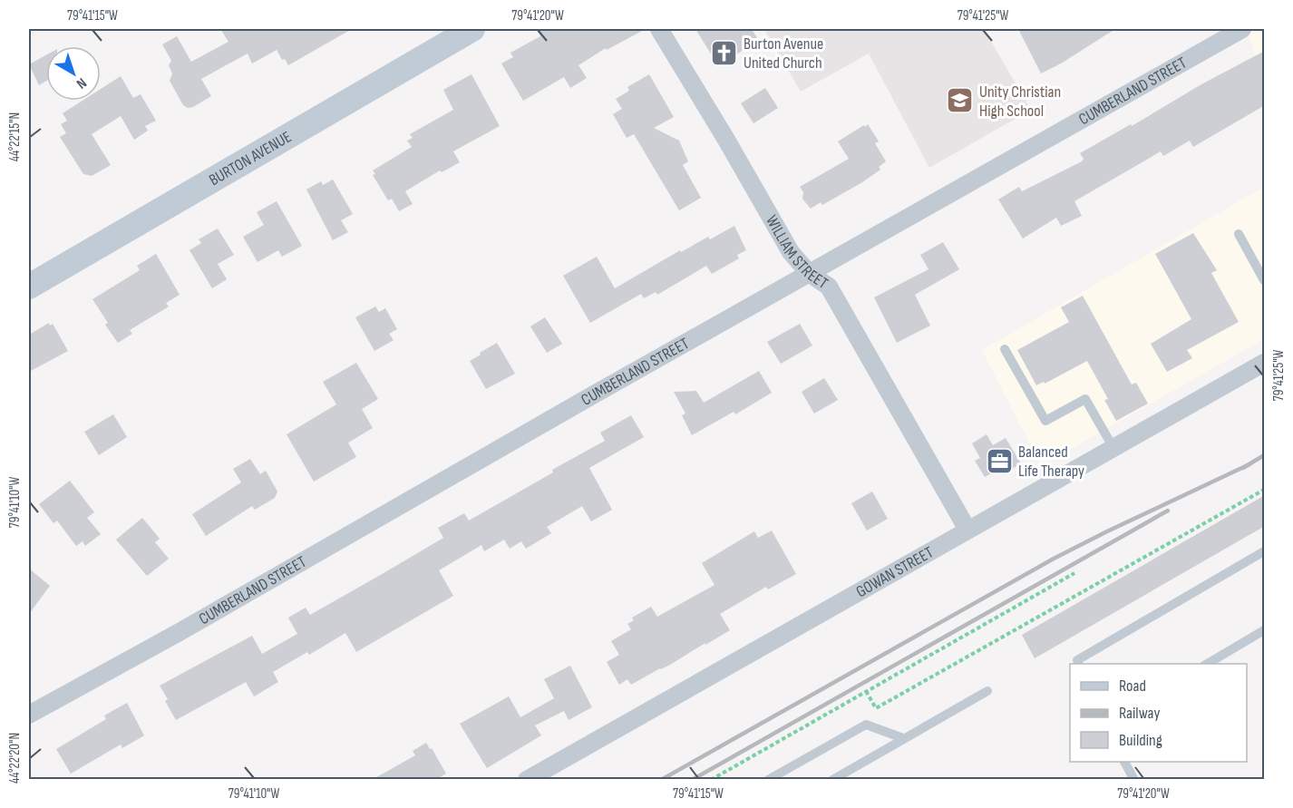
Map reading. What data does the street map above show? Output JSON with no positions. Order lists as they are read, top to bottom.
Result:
{
  "streets": {
    "main road": ["BURTON AVENUE"],
    "street": ["CUMBERLAND STREET", "WILLIAM STREET", "GOWAN STREET"]
  },
  "crossings": [
    ["CUMBERLAND STREET", "WILLIAM STREET"],
    ["WILLIAM STREET", "GOWAN STREET"]
  ],
  "places": {
    "church": ["Burton Avenue United Church"],
    "school or university": ["Unity Christian High School"],
    "office": ["Balanced Life Therapy"]
  },
  "legend": ["Road", "Railway", "Building"],
  "north": "bottom right",
  "coordinates": [
    "79°41'15\"W",
    "79°41'20\"W",
    "79°41'25\"W",
    "44°22'15\"N",
    "79°41'10\"W",
    "44°22'20\"N"
  ]
}
